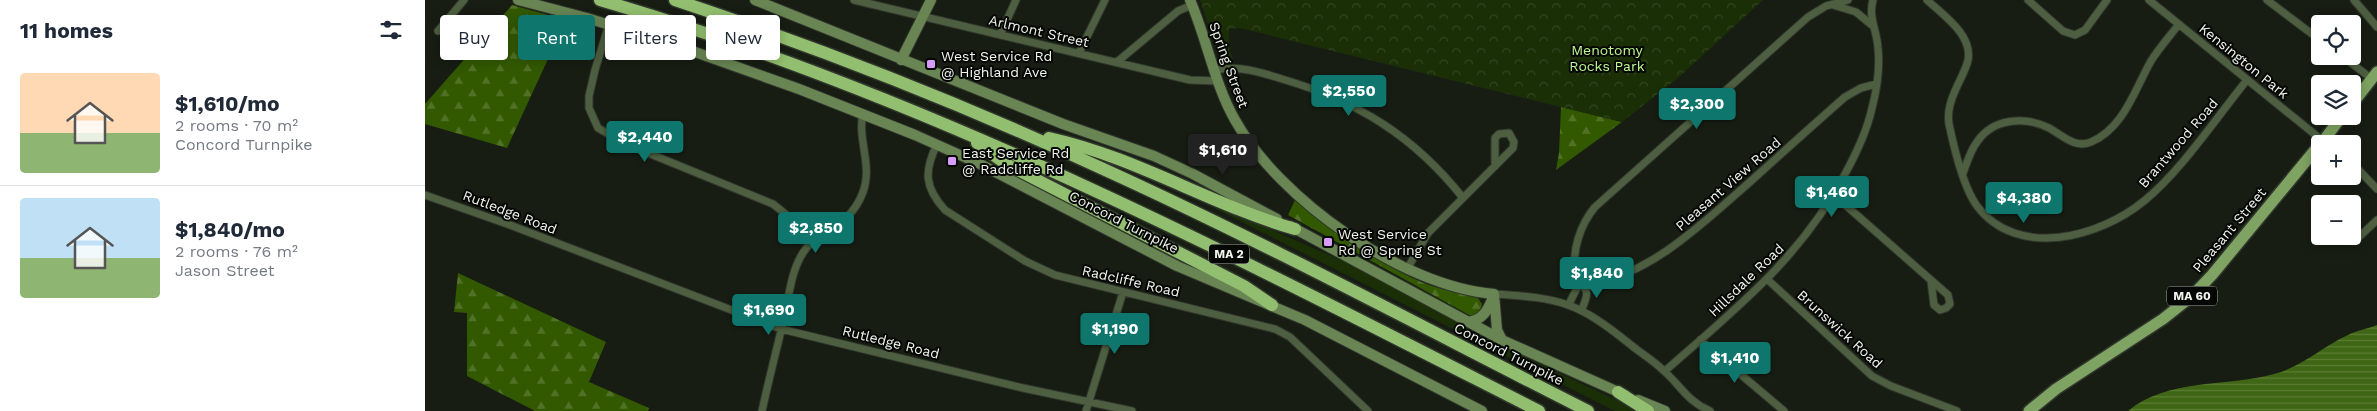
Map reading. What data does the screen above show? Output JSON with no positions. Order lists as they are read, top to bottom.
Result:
{
  "streets": {
    "highway": ["Concord Turnpike", "MA 2"],
    "main road": ["Spring Street", "Pleasant Street", "MA 60"],
    "street": [
      "Arlmont Street",
      "Kensington Park",
      "Brantwood Road",
      "Pleasant View Road",
      "Rutledge Road",
      "Hillsdale Road",
      "Radcliffe Road",
      "Brunswick Road"
    ]
  },
  "crossings": [
    ["Arlmont Street", "Spring Street"],
    ["Kensington Park", "Brantwood Road"],
    ["Spring Street", "Hillsdale Road"],
    ["Pleasant View Road", "Hillsdale Road"],
    ["Concord Turnpike", "Radcliffe Road"],
    ["Hillsdale Road", "Brunswick Road"]
  ],
  "parks": ["Menotomy Rocks Park"],
  "places": {
    "transit": ["West Service Rd @ Highland Ave", "East Service Rd @ Radcliffe Rd", "West Service Rd @ Spring St"]
  },
  "page": {
    "heading": "11 homes",
    "map_buttons": ["+", "−"],
    "chip": [
      "Buy",
      "Rent",
      "Filters",
      "New"
    ],
    "list": [
      {
        "name": "$1,610/mo",
        "note": "2 rooms · 70 m² · Concord Turnpike"
      },
      {
        "name": "$1,840/mo",
        "note": "2 rooms · 76 m² · Jason Street"
      }
    ],
    "price": [
      "$2,550",
      "$2,300",
      "$2,440",
      "$1,610",
      "$1,460",
      "$4,380",
      "$2,850",
      "$1,840",
      "$1,690",
      "$1,190",
      "$1,410"
    ]
  }
}
